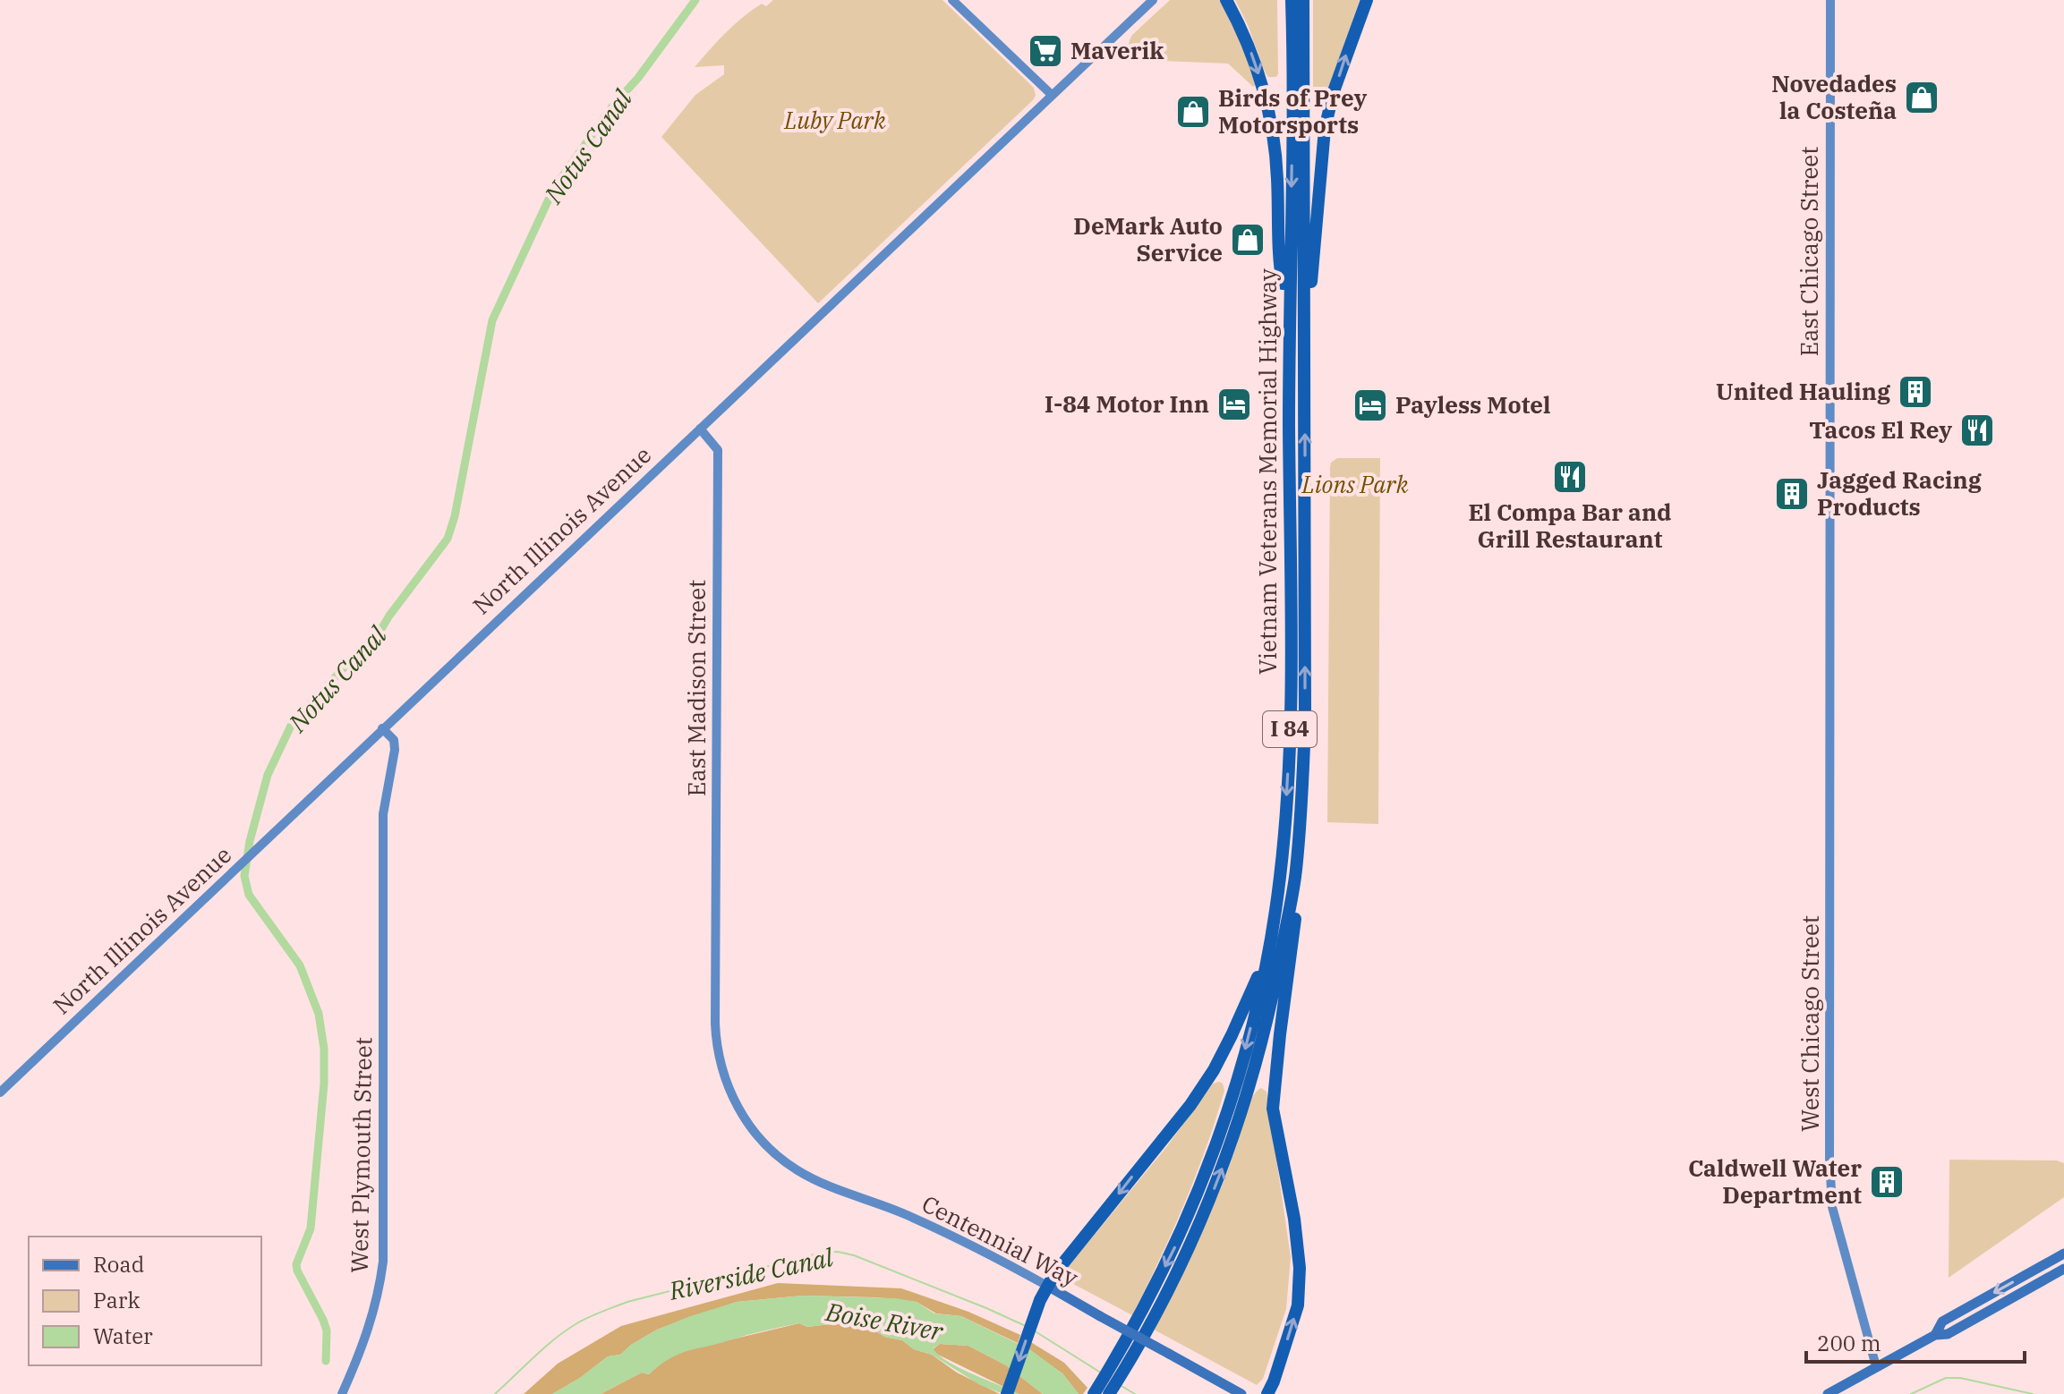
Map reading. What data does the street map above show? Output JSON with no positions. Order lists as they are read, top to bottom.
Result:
{
  "streets": {
    "highway": ["Vietnam Veterans Memorial Highway", "I 84"],
    "main road": ["Centennial Way"],
    "street": [
      "East Chicago Street",
      "North Illinois Avenue",
      "East Madison Street",
      "West Chicago Street",
      "West Plymouth Street"
    ]
  },
  "crossings": [
    ["East Chicago Street", "West Chicago Street"],
    ["Vietnam Veterans Memorial Highway", "I 84"],
    ["North Illinois Avenue", "East Madison Street"],
    ["North Illinois Avenue", "West Plymouth Street"],
    ["East Madison Street", "Centennial Way"]
  ],
  "water": ["Notus Canal", "Riverside Canal", "Boise River"],
  "parks": ["Luby Park", "Lions Park"],
  "places": {
    "supermarket": ["Maverik"],
    "shop": ["Novedades la Costeña", "Birds of Prey Motorsports", "DeMark Auto Service"],
    "building": ["United Hauling", "Jagged Racing Products", "Caldwell Water Department"],
    "hotel": ["I-84 Motor Inn", "Payless Motel"],
    "restaurant": ["Tacos El Rey", "El Compa Bar and Grill Restaurant"]
  },
  "legend": ["Road", "Park", "Water"],
  "scale_bar": "200 m"
}
